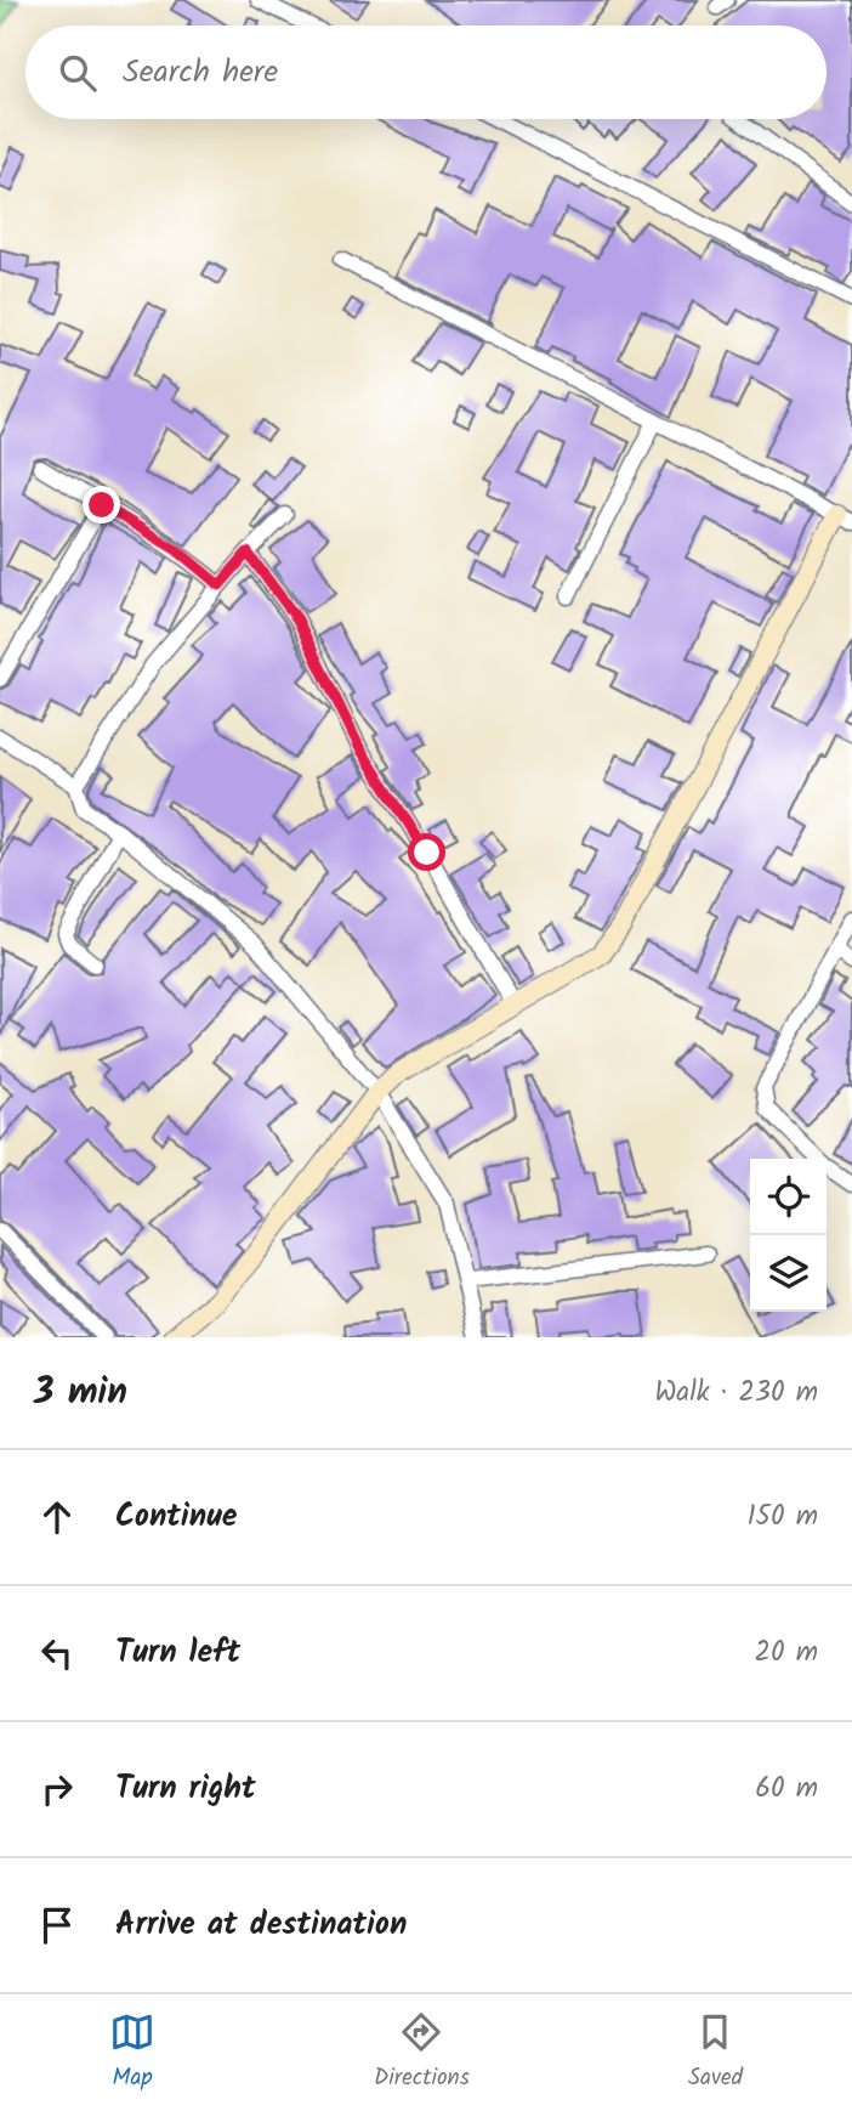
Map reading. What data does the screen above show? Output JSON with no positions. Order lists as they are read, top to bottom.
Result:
{
  "page": {
    "search": "Search here",
    "heading": ["3 min", "Walk · 230 m"],
    "list": [
      ["Continue", "150 m"],
      ["Turn left", "20 m"],
      ["Turn right", "60 m"],
      "Arrive at destination"
    ],
    "nav": ["Map", "Directions", "Saved"]
  }
}
